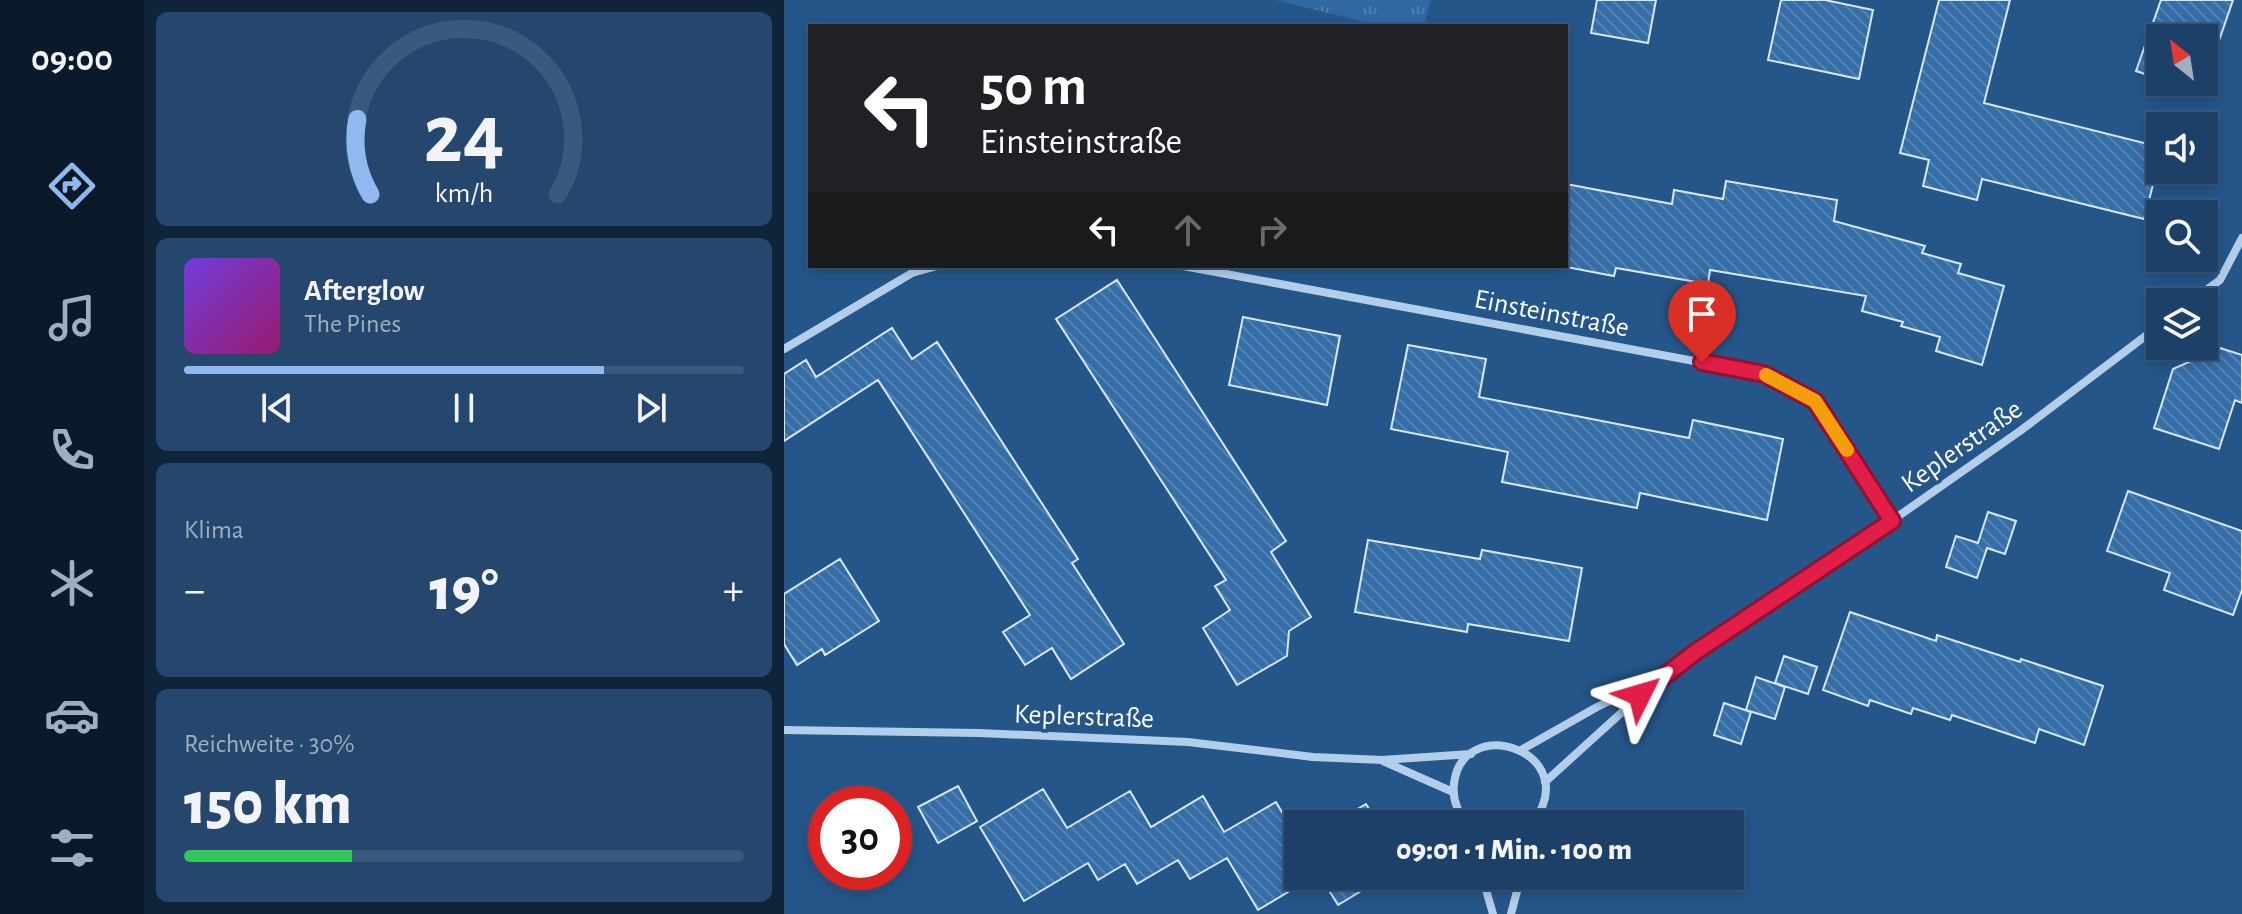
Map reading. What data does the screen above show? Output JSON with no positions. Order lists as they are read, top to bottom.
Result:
{
  "streets": {
    "street": ["Einsteinstraße", "Keplerstraße"]
  },
  "crossings": [
    ["Einsteinstraße", "Keplerstraße"]
  ],
  "north": "top left",
  "page": {
    "tabs": "09:00",
    "turn": ["50 m", "Einsteinstraße"],
    "song": ["Afterglow", "The Pines"],
    "tile": [
      "Klima",
      ["Reichweite · 30%", "150 km"]
    ],
    "heat": ["−", "19°", "+"],
    "limit": "30",
    "trip": "09:01 · 1 Min. · 100 m",
    "gauge": ["24", "km/h"]
  }
}
